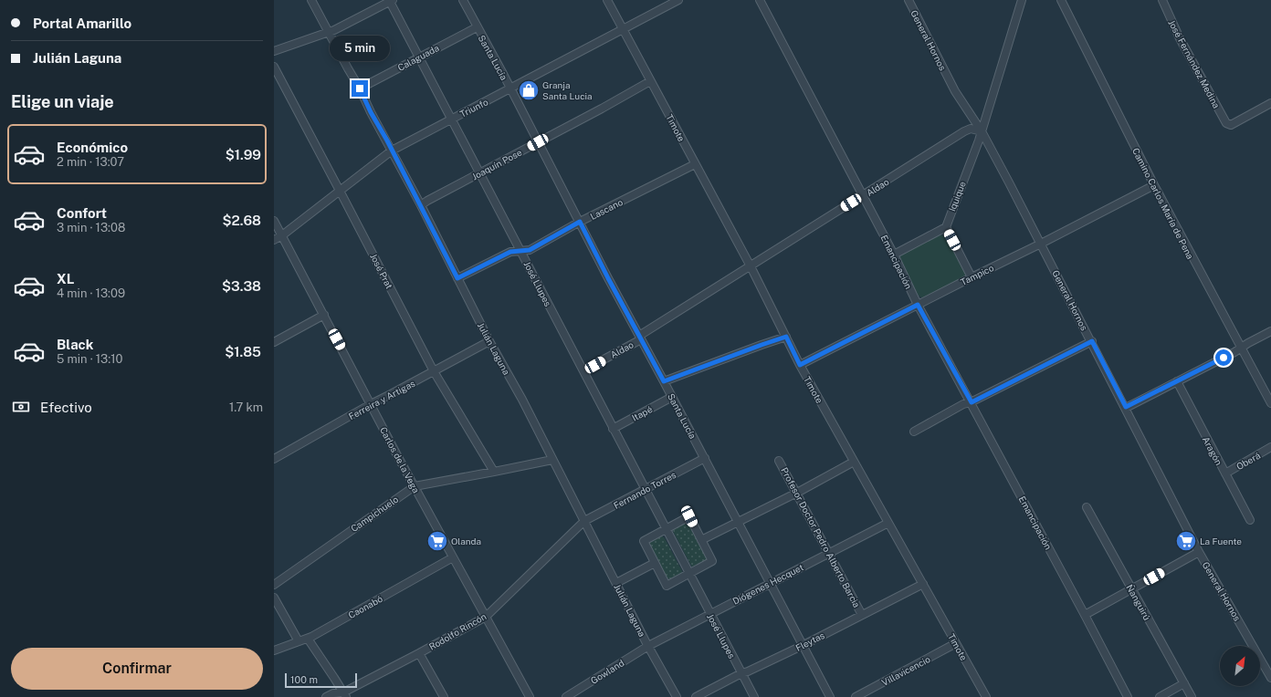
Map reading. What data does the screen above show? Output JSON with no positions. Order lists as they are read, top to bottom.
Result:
{
  "streets": {
    "street": [
      "General Hornos",
      "Calaguada",
      "Santa Lucía",
      "José Fernández Medina",
      "Triunfo",
      "Timote",
      "Joaquín Pose",
      "Aldao",
      "Iquique",
      "Camino Carlos María de Pena",
      "Lascano",
      "Emancipación",
      "José Prat",
      "Tampico",
      "José Llupes",
      "Julián Laguna",
      "Ferreira y Artigas",
      "Itapé",
      "Aragón",
      "Carlos de la Vega",
      "Oberá",
      "Fernando Torres",
      "Campichuelo",
      "Profesor Doctor Pedro Alberto Barcia",
      "Diógenes Hecquet",
      "Ñanguirú",
      "Caonabó",
      "Rodolfo Rincón",
      "Fleytas",
      "Villavicencio",
      "Gowland"
    ]
  },
  "crossings": [
    ["General Hornos", "Aldao"],
    ["General Hornos", "Iquique"],
    ["General Hornos", "Tampico"],
    ["Calaguada", "Santa Lucía"],
    ["Calaguada", "José Llupes"],
    ["Calaguada", "Julián Laguna"],
    ["Santa Lucía", "Triunfo"],
    ["Santa Lucía", "Joaquín Pose"],
    ["Santa Lucía", "Aldao"],
    ["Santa Lucía", "Lascano"],
    ["Santa Lucía", "Itapé"],
    ["Santa Lucía", "Fernando Torres"],
    ["Santa Lucía", "Diógenes Hecquet"],
    ["Santa Lucía", "Fleytas"],
    ["Triunfo", "Timote"],
    ["Triunfo", "José Prat"],
    ["Triunfo", "José Llupes"],
    ["Triunfo", "Julián Laguna"],
    ["Triunfo", "Carlos de la Vega"],
    ["Timote", "Joaquín Pose"],
    ["Timote", "Aldao"],
    ["Timote", "Lascano"],
    ["Timote", "Tampico"],
    ["Timote", "Diógenes Hecquet"],
    ["Timote", "Fleytas"],
    ["Timote", "Villavicencio"],
    ["Joaquín Pose", "José Llupes"],
    ["Joaquín Pose", "Julián Laguna"],
    ["Aldao", "Iquique"],
    ["Aldao", "Emancipación"],
    ["Aldao", "José Llupes"],
    ["Camino Carlos María de Pena", "Tampico"],
    ["Lascano", "José Llupes"],
    ["Lascano", "Julián Laguna"],
    ["Emancipación", "Tampico"],
    ["José Prat", "Ferreira y Artigas"],
    ["José Prat", "Campichuelo"],
    ["José Llupes", "Itapé"],
    ["José Llupes", "Fernando Torres"],
    ["José Llupes", "Diógenes Hecquet"],
    ["José Llupes", "Fleytas"],
    ["Julián Laguna", "Ferreira y Artigas"],
    ["Julián Laguna", "Fernando Torres"],
    ["Julián Laguna", "Campichuelo"],
    ["Julián Laguna", "Diógenes Hecquet"],
    ["Julián Laguna", "Rodolfo Rincón"],
    ["Julián Laguna", "Gowland"],
    ["Ferreira y Artigas", "Carlos de la Vega"],
    ["Aragón", "Oberá"],
    ["Carlos de la Vega", "Campichuelo"],
    ["Carlos de la Vega", "Caonabó"],
    ["Carlos de la Vega", "Rodolfo Rincón"],
    ["Fernando Torres", "Rodolfo Rincón"],
    ["Profesor Doctor Pedro Alberto Barcia", "Diógenes Hecquet"],
    ["Profesor Doctor Pedro Alberto Barcia", "Fleytas"],
    ["Diógenes Hecquet", "Gowland"]
  ],
  "places": {
    "shop": ["Granja Santa Lucia"],
    "supermarket": ["Olanda", "La Fuente"]
  },
  "scale_bar": "100 m",
  "north": "top right",
  "page": {
    "banner": ["Portal Amarillo", "Julián Laguna"],
    "bubble": "5 min",
    "heading": "Elige un viaje",
    "list": [
      {
        "name": "Económico",
        "note": "2 min · 13:07",
        "value": "$1.99"
      },
      {
        "name": "Confort",
        "note": "3 min · 13:08",
        "value": "$2.68"
      },
      {
        "name": "XL",
        "note": "4 min · 13:09",
        "value": "$3.38"
      },
      {
        "name": "Black",
        "note": "5 min · 13:10",
        "value": "$1.85"
      }
    ],
    "pay": ["Efectivo", "1.7 km"],
    "buttons": "Confirmar",
    "scale": "100 m"
  }
}
